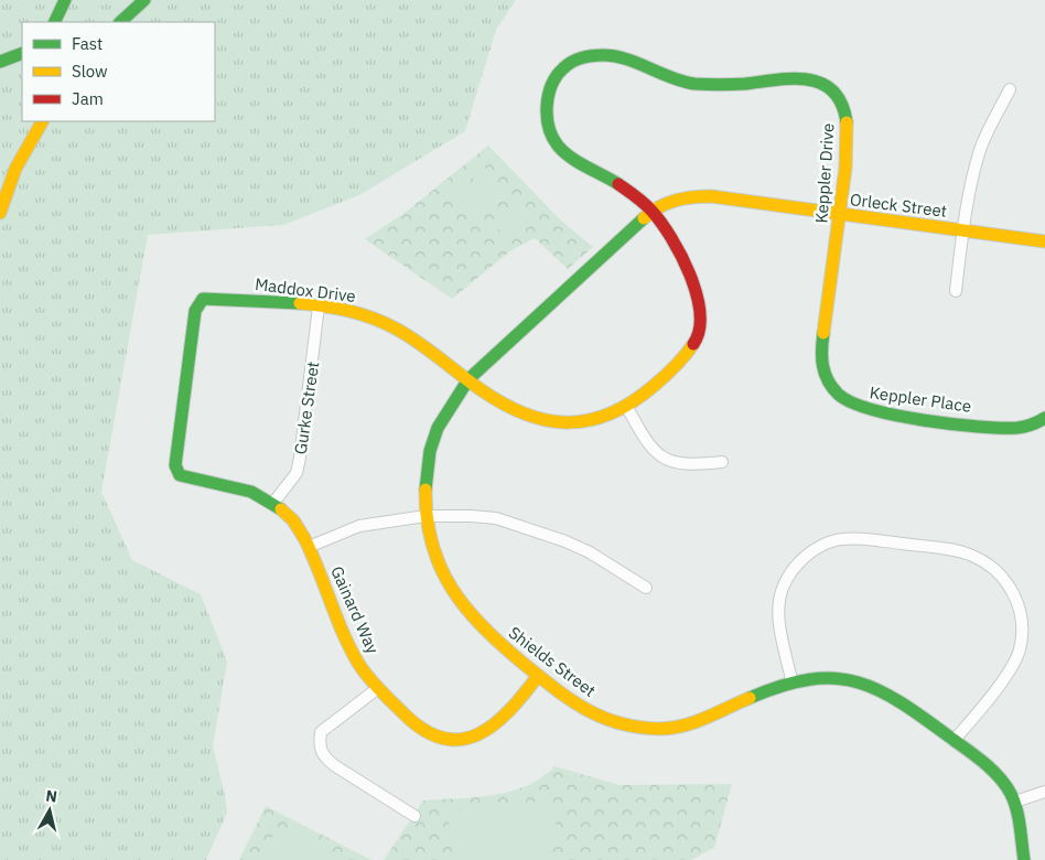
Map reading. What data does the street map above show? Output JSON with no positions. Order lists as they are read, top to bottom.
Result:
{
  "streets": {
    "main road": [
      "Keppler Drive",
      "Orleck Street",
      "Maddox Drive",
      "Keppler Place",
      "Gainard Way",
      "Shields Street"
    ],
    "street": ["Gurke Street"]
  },
  "crossings": [
    ["Keppler Drive", "Orleck Street"],
    ["Keppler Drive", "Maddox Drive"],
    ["Keppler Drive", "Keppler Place"],
    ["Keppler Drive", "Shields Street"],
    ["Orleck Street", "Shields Street"],
    ["Maddox Drive", "Gurke Street"],
    ["Maddox Drive", "Gainard Way"],
    ["Maddox Drive", "Shields Street"],
    ["Gurke Street", "Gainard Way"],
    ["Gainard Way", "Shields Street"]
  ],
  "legend": ["Fast", "Slow", "Jam"],
  "north": "top"
}
